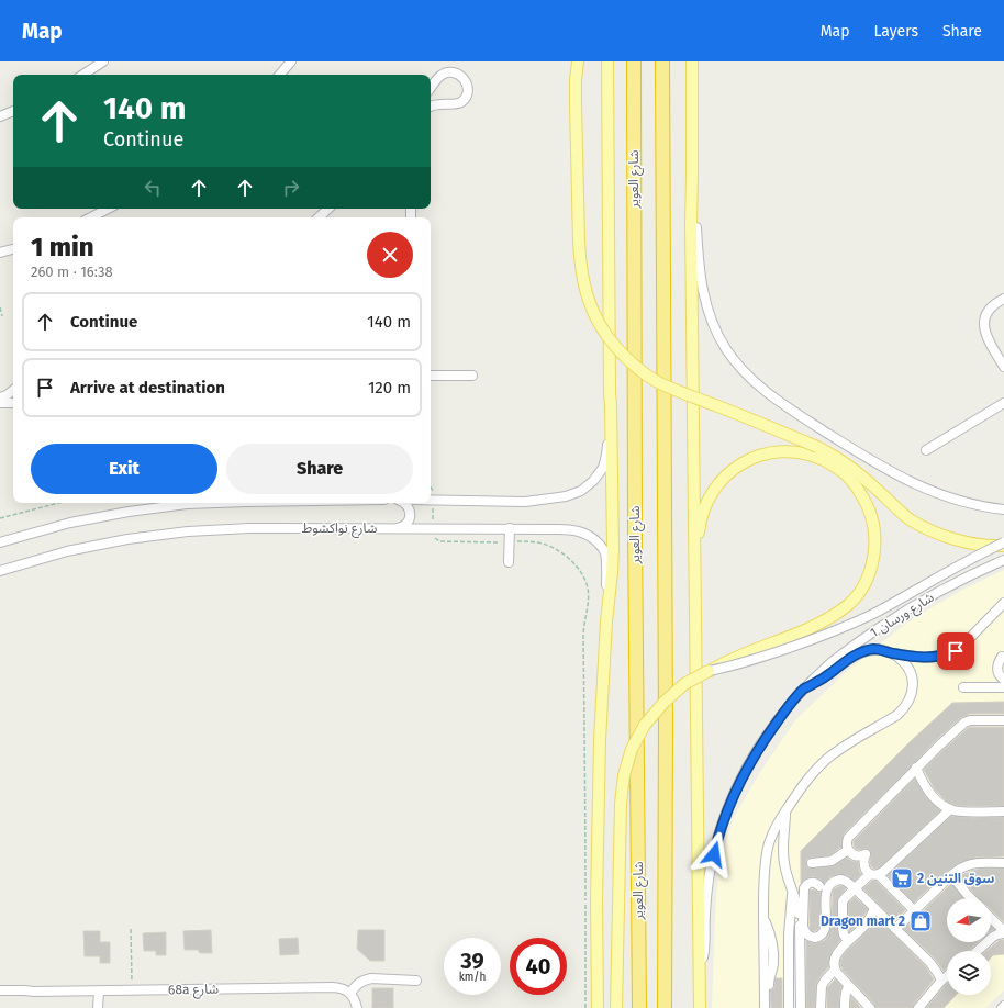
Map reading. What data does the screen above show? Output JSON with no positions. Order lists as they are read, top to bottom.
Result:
{
  "streets": {
    "highway": ["شارع العوير"],
    "street": ["شارع نواكشوط", "شارع ورسان 1", "68a شارع"]
  },
  "places": {
    "supermarket": ["سوق التنين 2"],
    "shop": ["Dragon mart 2"]
  },
  "north": "left",
  "page": {
    "header": "Map",
    "nav": ["Map", "Layers", "Share"],
    "turn": ["140 m", "Continue"],
    "heading": ["1 min", "260 m · 16:38"],
    "list": [
      {
        "name": "Continue",
        "value": "140 m"
      },
      {
        "name": "Arrive at destination",
        "value": "120 m"
      }
    ],
    "buttons": ["Exit", "Share"],
    "speed": "39 km/h",
    "limit": "40"
  }
}
